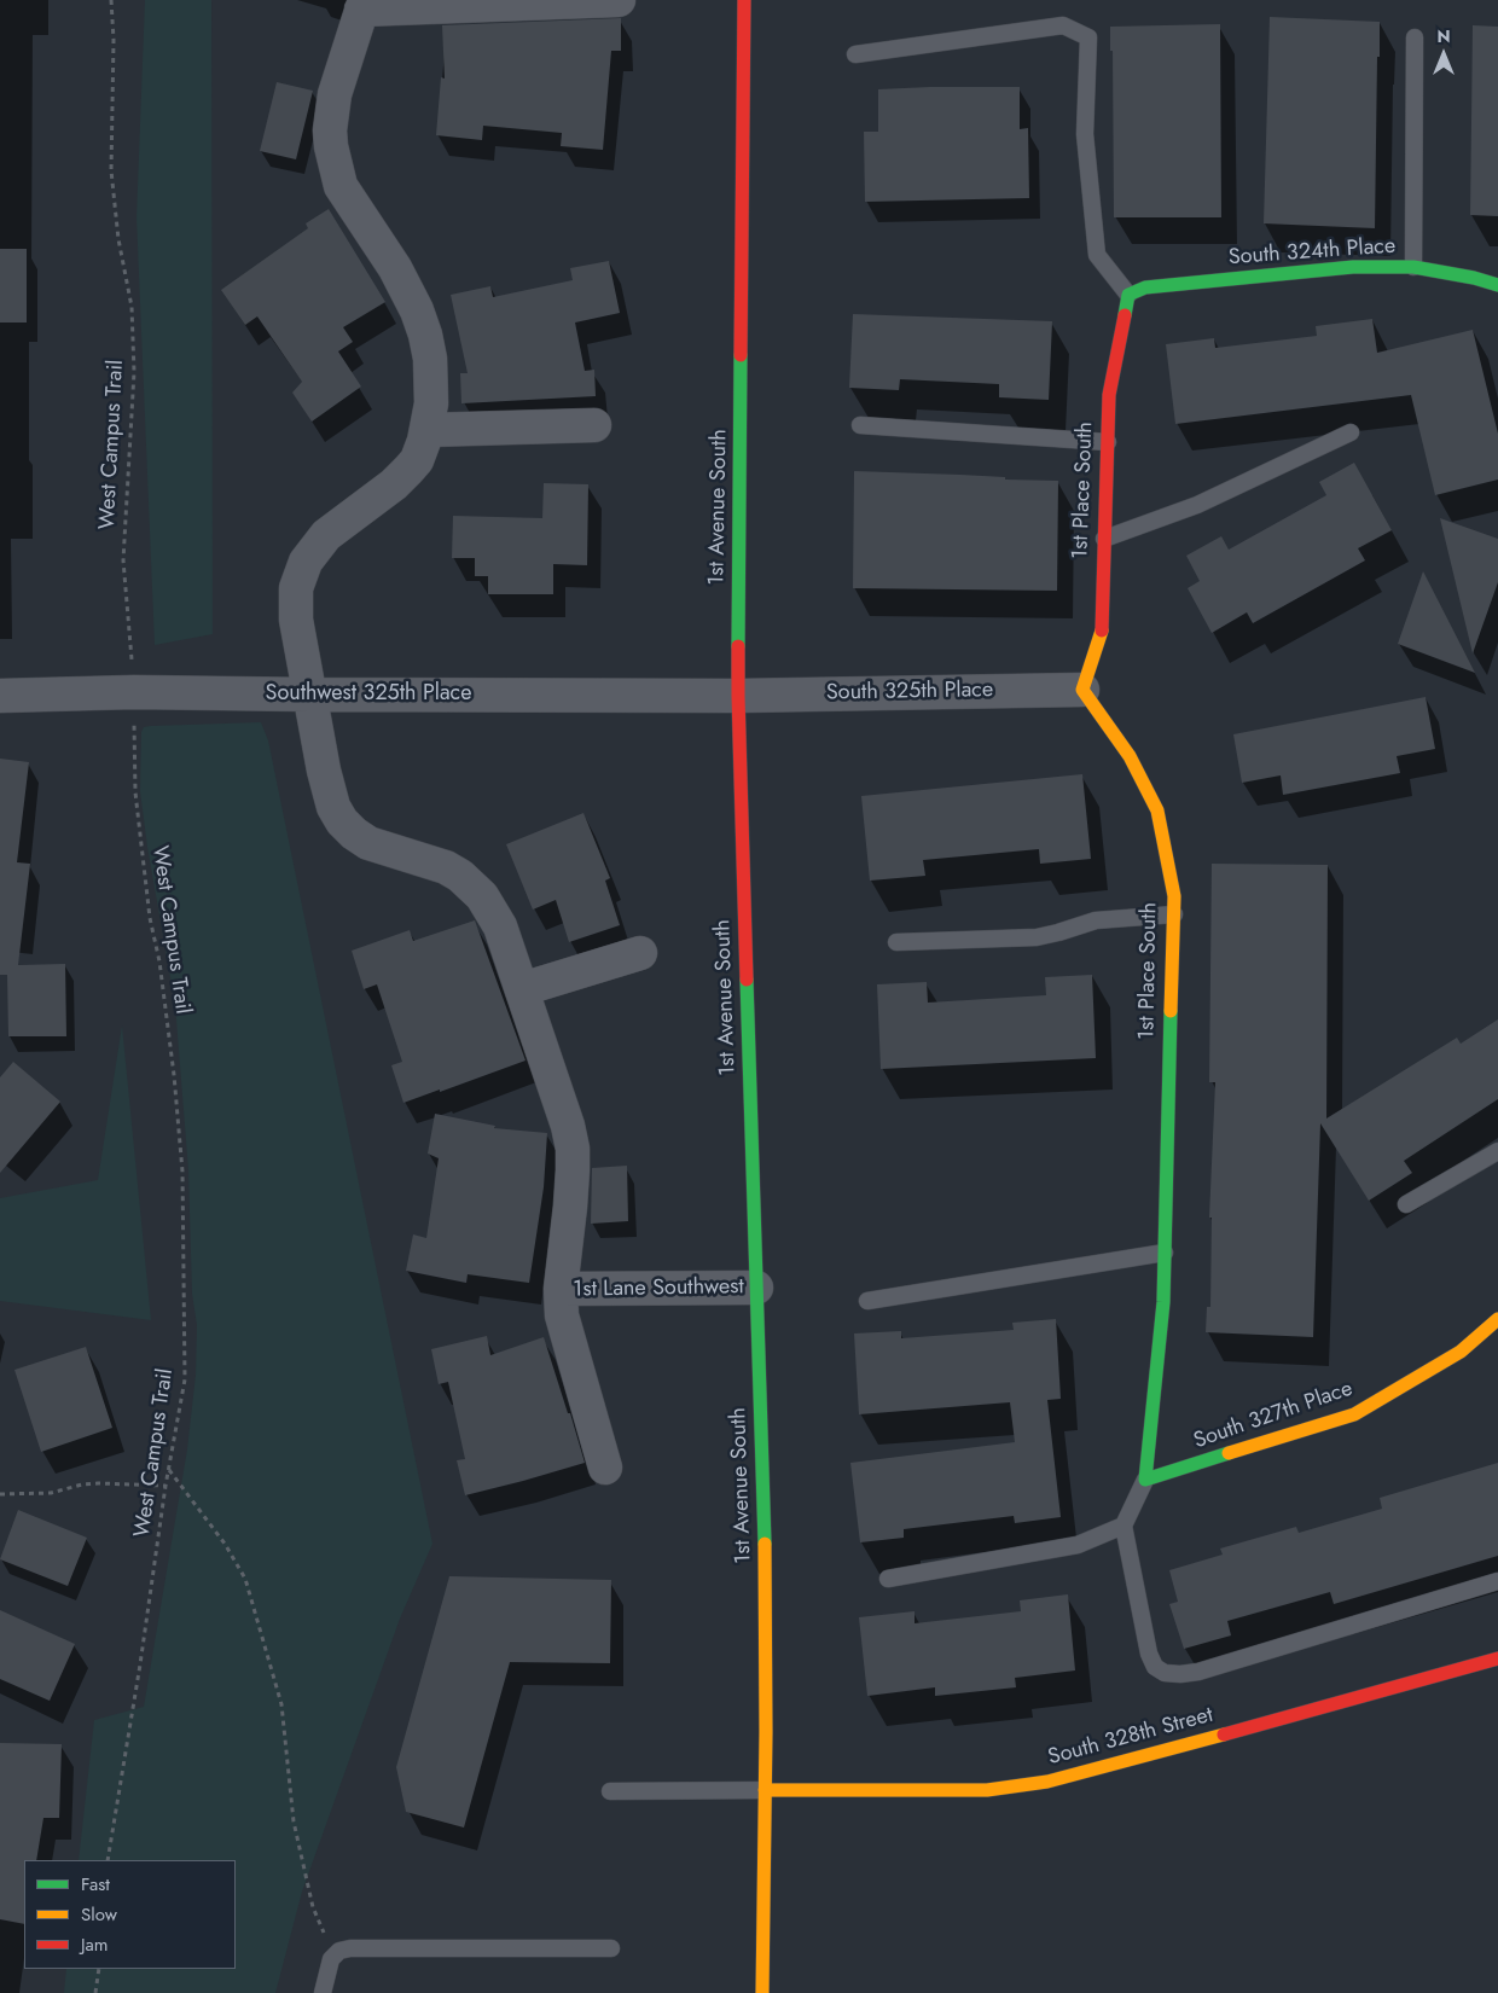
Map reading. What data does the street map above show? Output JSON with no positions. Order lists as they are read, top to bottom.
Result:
{
  "streets": {
    "street": [
      "South 324th Place",
      "1st Place South",
      "1st Avenue South",
      "South 325th Place",
      "Southwest 325th Place",
      "1st Lane Southwest",
      "South 327th Place",
      "South 328th Street"
    ],
    "path": ["West Campus Trail"]
  },
  "crossings": [
    ["South 324th Place", "1st Place South"],
    ["West Campus Trail", "Southwest 325th Place"],
    ["1st Place South", "South 325th Place"],
    ["1st Place South", "South 327th Place"],
    ["1st Avenue South", "South 325th Place"],
    ["1st Avenue South", "Southwest 325th Place"],
    ["1st Avenue South", "1st Lane Southwest"],
    ["1st Avenue South", "South 328th Street"],
    ["South 325th Place", "Southwest 325th Place"],
    ["Southwest 325th Place", "1st Lane Southwest"]
  ],
  "legend": ["Fast", "Slow", "Jam"],
  "north": "top"
}
